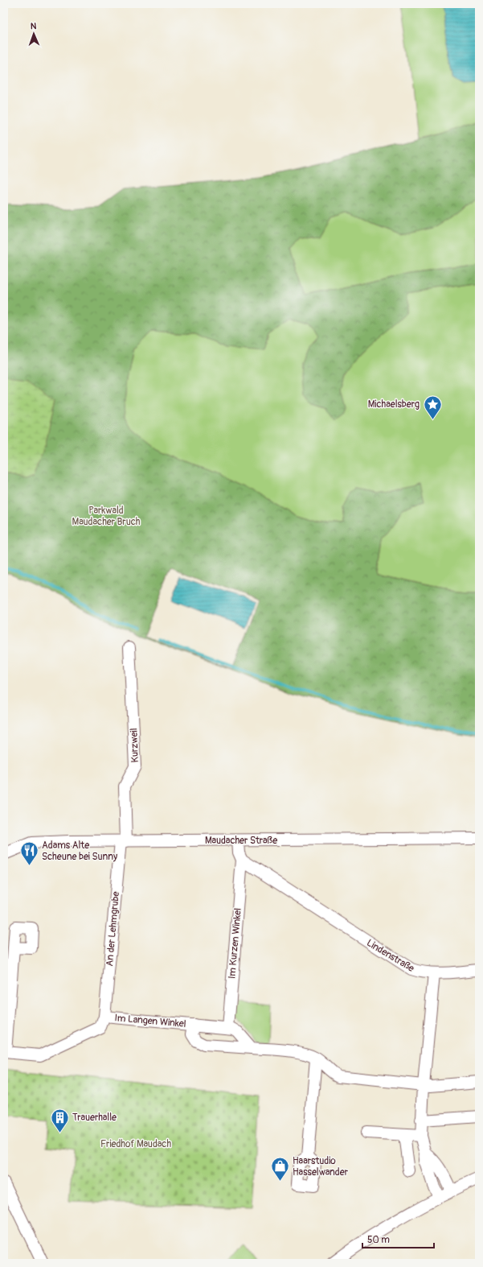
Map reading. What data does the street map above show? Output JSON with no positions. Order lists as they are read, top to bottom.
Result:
{
  "streets": {
    "street": [
      "Kurzweil",
      "Maudacher Straße",
      "An der Lehmgrube",
      "Im Kurzen Winkel",
      "Lindenstraße",
      "Im Langen Winkel"
    ]
  },
  "crossings": [
    ["Kurzweil", "Maudacher Straße"],
    ["Kurzweil", "An der Lehmgrube"],
    ["Maudacher Straße", "An der Lehmgrube"],
    ["An der Lehmgrube", "Im Langen Winkel"],
    ["Im Kurzen Winkel", "Lindenstraße"],
    ["Im Kurzen Winkel", "Im Langen Winkel"]
  ],
  "parks": ["Parkwald Maudacher Bruch", "Friedhof Maudach"],
  "places": {
    "place": ["Michaelsberg"],
    "restaurant": ["Adams Alte Scheune bei Sunny"],
    "building": ["Trauerhalle"],
    "shop": ["Haarstudio Hasselwander"]
  },
  "scale_bar": "50 m",
  "north": "top"
}
